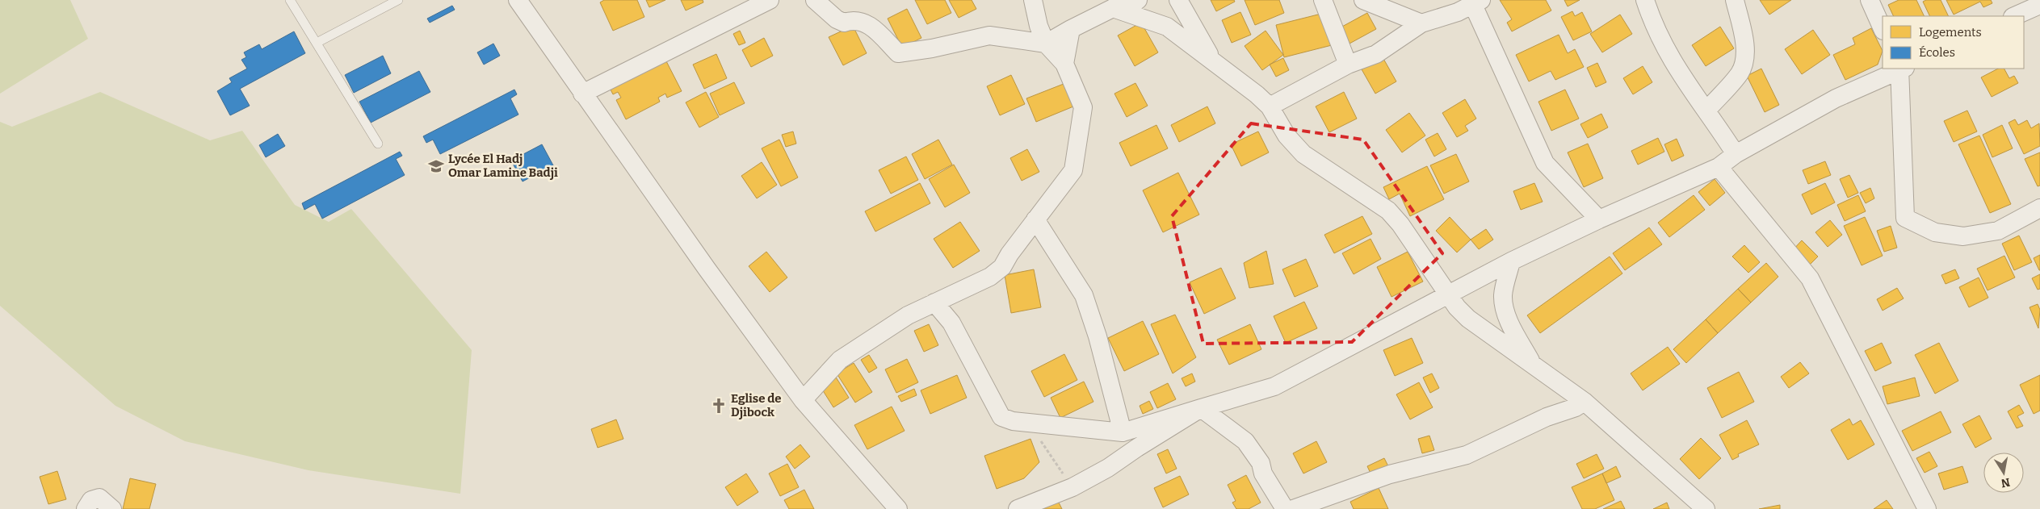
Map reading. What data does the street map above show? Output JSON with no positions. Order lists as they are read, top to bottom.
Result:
{
  "places": {
    "school or university": ["Lycée El Hadj Omar Lamine Badji"],
    "church": ["Eglise de Djibock"]
  },
  "legend": ["Logements", "Écoles"],
  "north": "bottom"
}
